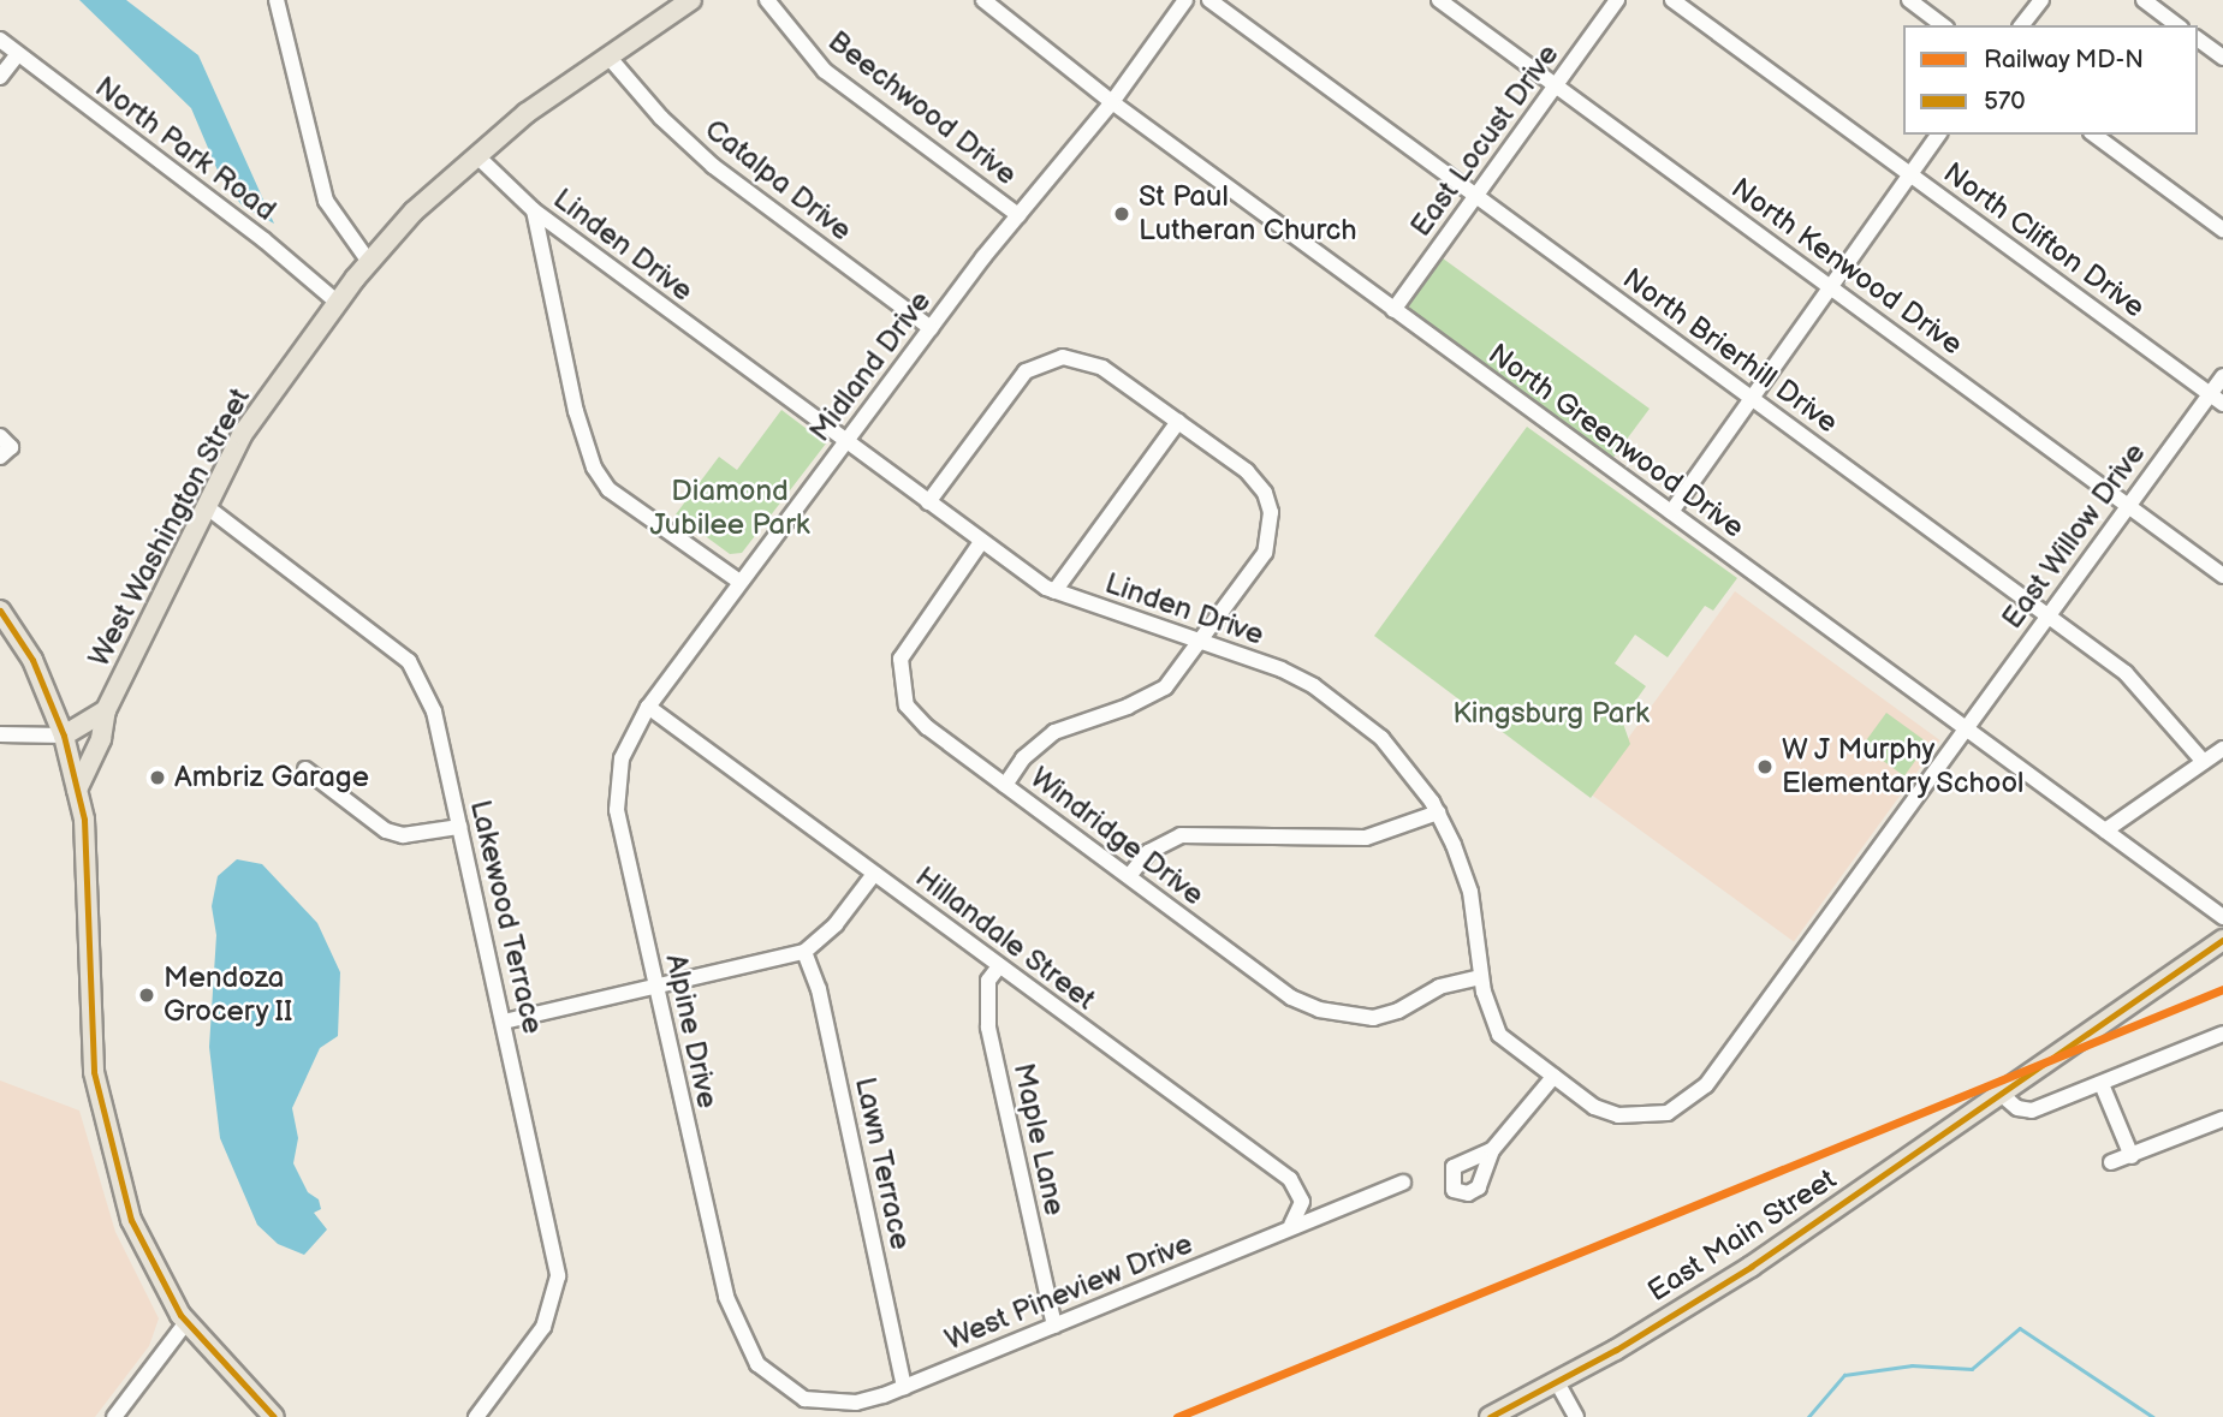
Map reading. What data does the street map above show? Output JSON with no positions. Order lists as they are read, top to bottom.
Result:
{
  "streets": {
    "main road": ["West Washington Street", "East Main Street"],
    "street": [
      "Beechwood Drive",
      "East Locust Drive",
      "North Park Road",
      "Catalpa Drive",
      "North Clifton Drive",
      "Linden Drive",
      "North Kenwood Drive",
      "North Brierhill Drive",
      "Midland Drive",
      "North Greenwood Drive",
      "East Willow Drive",
      "Windridge Drive",
      "Lakewood Terrace",
      "Hillandale Street",
      "Alpine Drive",
      "Maple Lane",
      "Lawn Terrace",
      "West Pineview Drive"
    ]
  },
  "crossings": [
    ["Beechwood Drive", "Midland Drive"],
    ["East Locust Drive", "North Kenwood Drive"],
    ["East Locust Drive", "North Brierhill Drive"],
    ["East Locust Drive", "North Greenwood Drive"],
    ["North Park Road", "West Washington Street"],
    ["Catalpa Drive", "Midland Drive"],
    ["Catalpa Drive", "West Washington Street"],
    ["North Clifton Drive", "East Willow Drive"],
    ["Linden Drive", "Midland Drive"],
    ["Linden Drive", "West Washington Street"],
    ["Linden Drive", "East Willow Drive"],
    ["Linden Drive", "Windridge Drive"],
    ["North Kenwood Drive", "East Willow Drive"],
    ["North Brierhill Drive", "East Willow Drive"],
    ["Midland Drive", "North Greenwood Drive"],
    ["Midland Drive", "Hillandale Street"],
    ["Midland Drive", "Alpine Drive"],
    ["North Greenwood Drive", "East Willow Drive"],
    ["West Washington Street", "Lakewood Terrace"],
    ["Hillandale Street", "Alpine Drive"],
    ["Hillandale Street", "Maple Lane"],
    ["Hillandale Street", "West Pineview Drive"],
    ["Alpine Drive", "West Pineview Drive"],
    ["Maple Lane", "West Pineview Drive"],
    ["Lawn Terrace", "West Pineview Drive"]
  ],
  "parks": ["Diamond Jubilee Park", "Kingsburg Park"],
  "places": [
    "St Paul Lutheran Church",
    "W J Murphy Elementary School",
    "Ambriz Garage",
    "Mendoza Grocery II"
  ],
  "lines": ["transit line 570", "rail line MD-N"],
  "legend": ["Railway MD-N", "570"]
}
